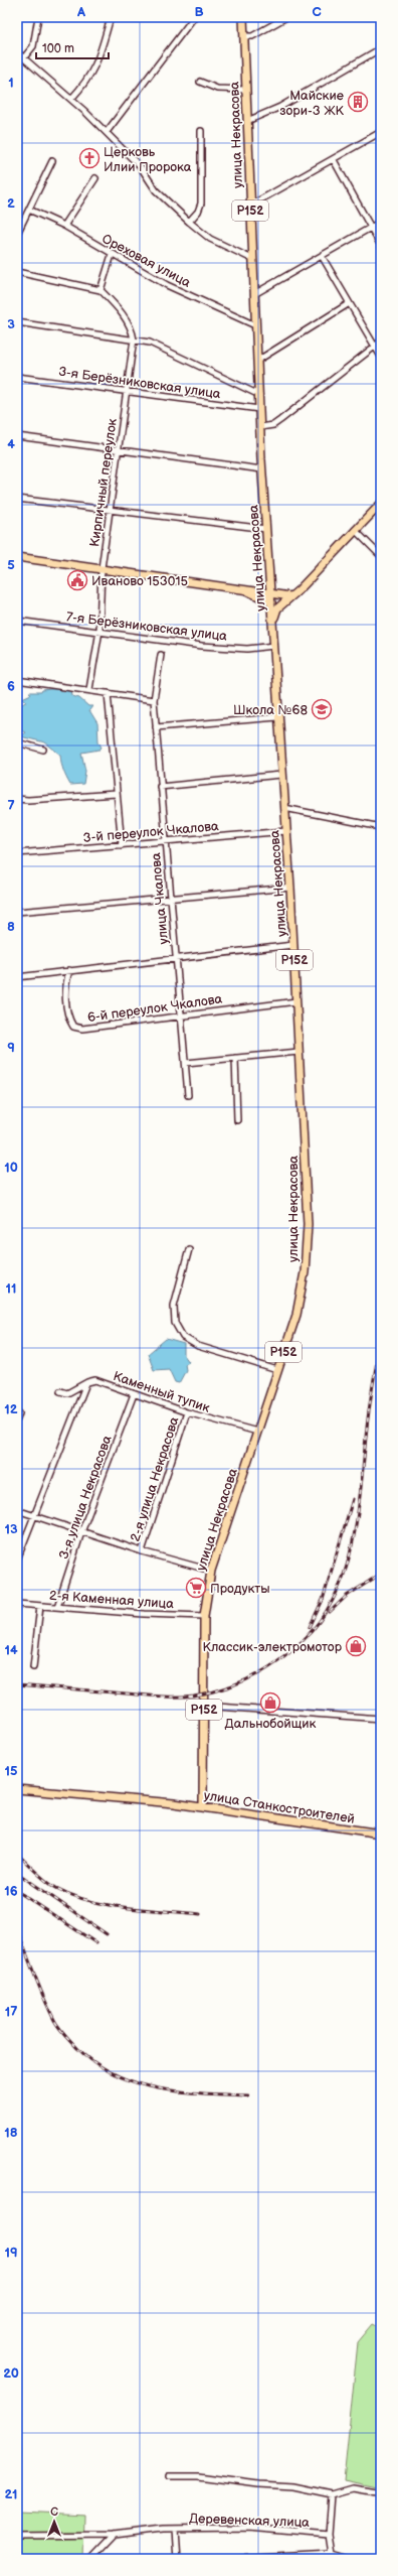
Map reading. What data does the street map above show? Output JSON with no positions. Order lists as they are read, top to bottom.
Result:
{
  "streets": {
    "main road": ["улица Некрасова", "Р152", "улица Станкостроителей"],
    "street": [
      "Ореховая улица",
      "3-я Берёзниковская улица",
      "Кирпичный переулок",
      "7-я Берёзниковская улица",
      "3-й переулок Чкалова",
      "улица Чкалова",
      "6-й переулок Чкалова",
      "Каменный тупик",
      "2-я улица Некрасова",
      "3-я улица Некрасова",
      "2-я Каменная улица",
      "Деревенская улица"
    ]
  },
  "crossings": [
    ["улица Некрасова", "Ореховая улица"],
    ["улица Некрасова", "3-я Берёзниковская улица"],
    ["улица Некрасова", "7-я Берёзниковская улица"],
    ["улица Некрасова", "3-й переулок Чкалова"],
    ["улица Некрасова", "6-й переулок Чкалова"],
    ["улица Некрасова", "Каменный тупик"],
    ["улица Некрасова", "2-я Каменная улица"],
    ["улица Некрасова", "улица Станкостроителей"],
    ["3-я Берёзниковская улица", "Кирпичный переулок"],
    ["Кирпичный переулок", "7-я Берёзниковская улица"],
    ["3-й переулок Чкалова", "улица Чкалова"],
    ["улица Чкалова", "6-й переулок Чкалова"],
    ["Каменный тупик", "2-я улица Некрасова"],
    ["Каменный тупик", "3-я улица Некрасова"],
    ["3-я улица Некрасова", "2-я Каменная улица"]
  ],
  "places": {
    "building": ["Майские зори-3 ЖК"],
    "church": ["Церковь Илии Пророка"],
    "public building": ["Иваново 153015"],
    "school or university": ["Школа №68"],
    "supermarket": ["Продукты"],
    "shop": ["Классик-электромотор", "Дальнобойщик"]
  },
  "scale_bar": "100 m",
  "north": "top",
  "grid": {
    "columns": ["A", "B", "C"],
    "rows": [
      "1",
      "2",
      "3",
      "4",
      "5",
      "6",
      "7",
      "8",
      "9",
      "10",
      "11",
      "12",
      "13",
      "14",
      "15",
      "16",
      "17",
      "18",
      "19",
      "20",
      "21"
    ]
  }
}
